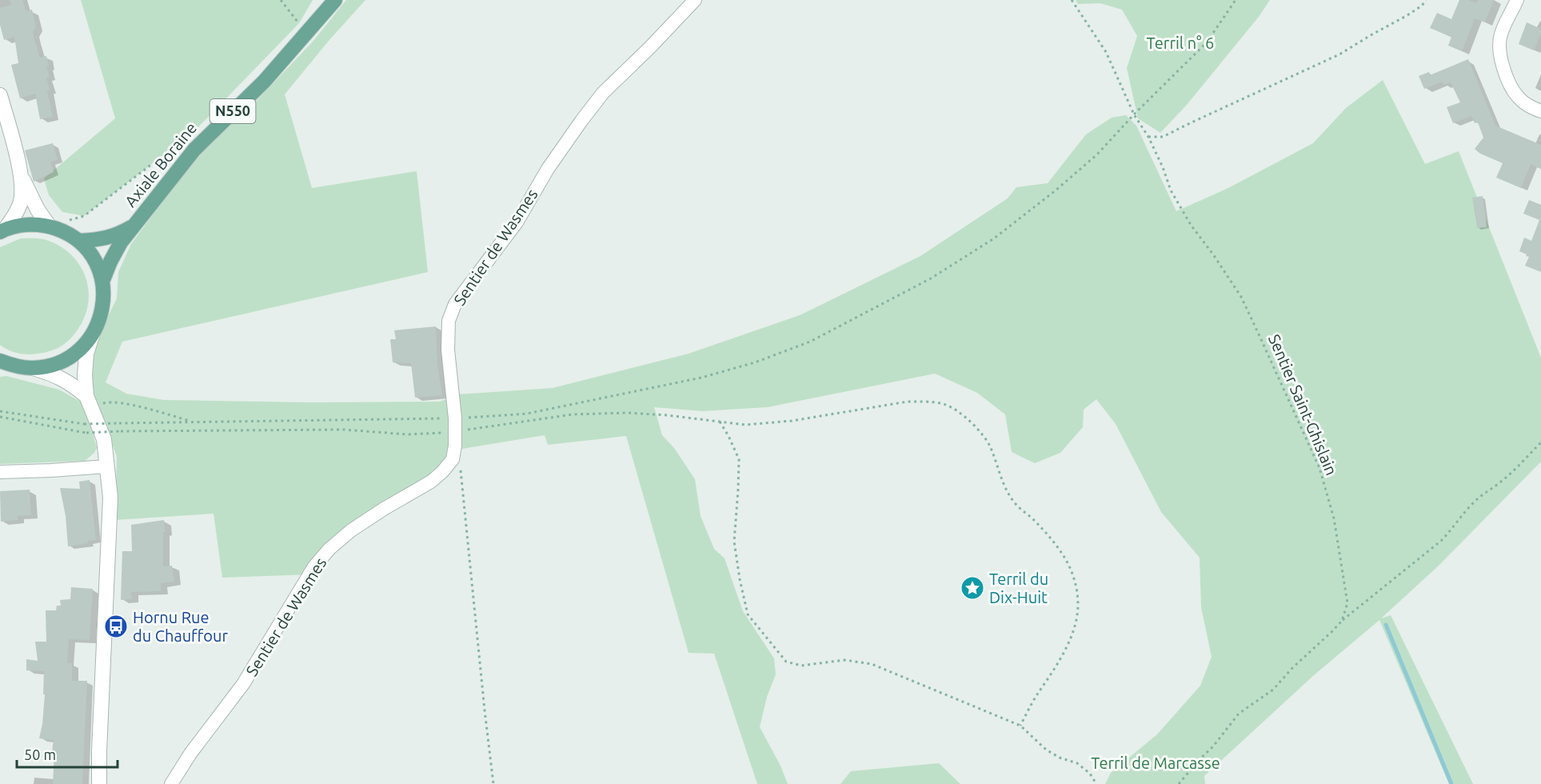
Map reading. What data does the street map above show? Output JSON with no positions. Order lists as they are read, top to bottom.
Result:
{
  "streets": {
    "main road": ["N550", "Axiale Boraine"],
    "street": ["Sentier de Wasmes"],
    "path": ["Sentier Saint-Ghislain"]
  },
  "parks": ["Terril n° 6", "Terril de Marcasse"],
  "places": {
    "place": ["Terril du Dix-Huit"],
    "bus stop": ["Hornu Rue du Chauffour"]
  },
  "scale_bar": "50 m"
}
